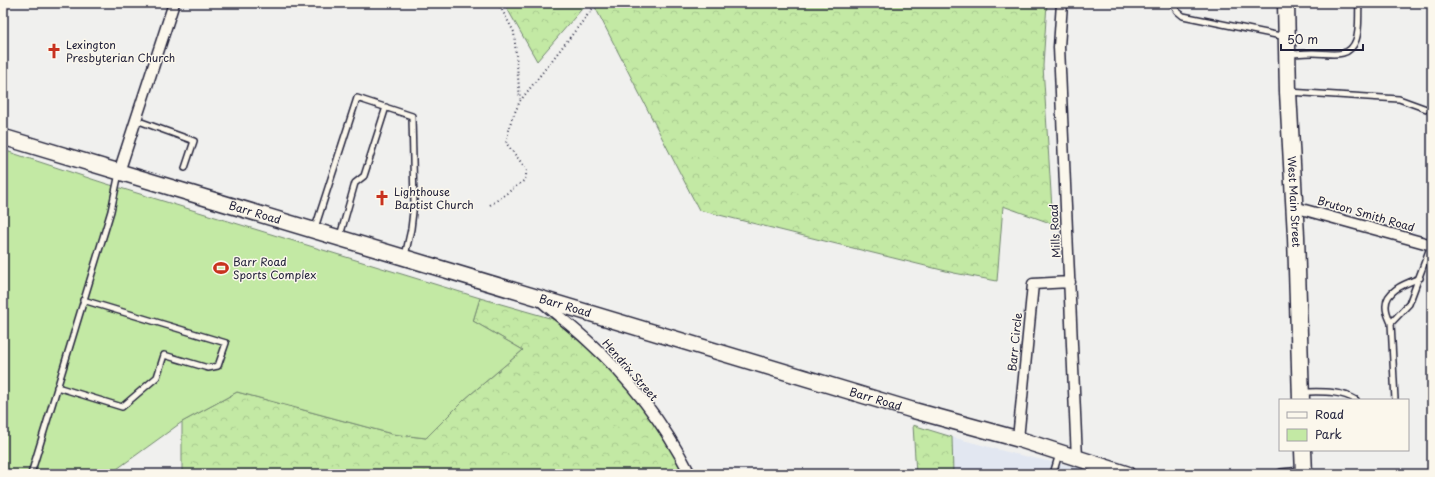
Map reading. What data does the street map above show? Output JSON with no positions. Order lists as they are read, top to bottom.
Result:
{
  "streets": {
    "main road": ["West Main Street"],
    "street": [
      "Barr Road",
      "Bruton Smith Road",
      "Mills Road",
      "Barr Circle",
      "Hendrix Street"
    ]
  },
  "crossings": [
    ["West Main Street", "Bruton Smith Road"],
    ["Barr Road", "Mills Road"],
    ["Barr Road", "Barr Circle"],
    ["Barr Road", "Hendrix Street"],
    ["Mills Road", "Barr Circle"]
  ],
  "places": {
    "church": ["Lexington Presbyterian Church", "Lighthouse Baptist Church"],
    "sports": ["Barr Road Sports Complex"]
  },
  "legend": ["Road", "Park"],
  "scale_bar": "50 m"
}
